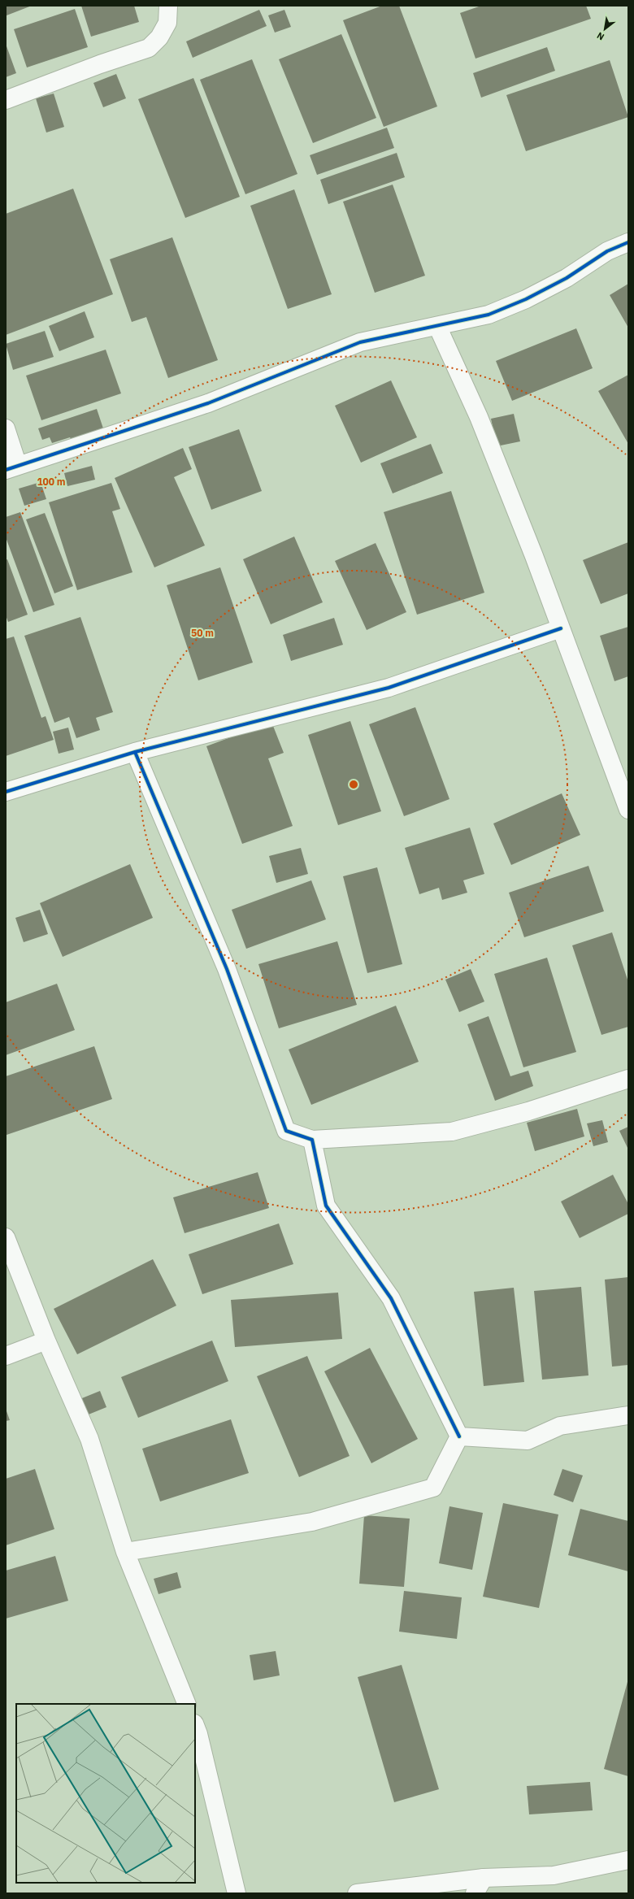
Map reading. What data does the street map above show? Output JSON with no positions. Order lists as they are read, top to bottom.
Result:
{
  "north": "bottom left",
  "rings": ["100 m", "50 m"]
}
